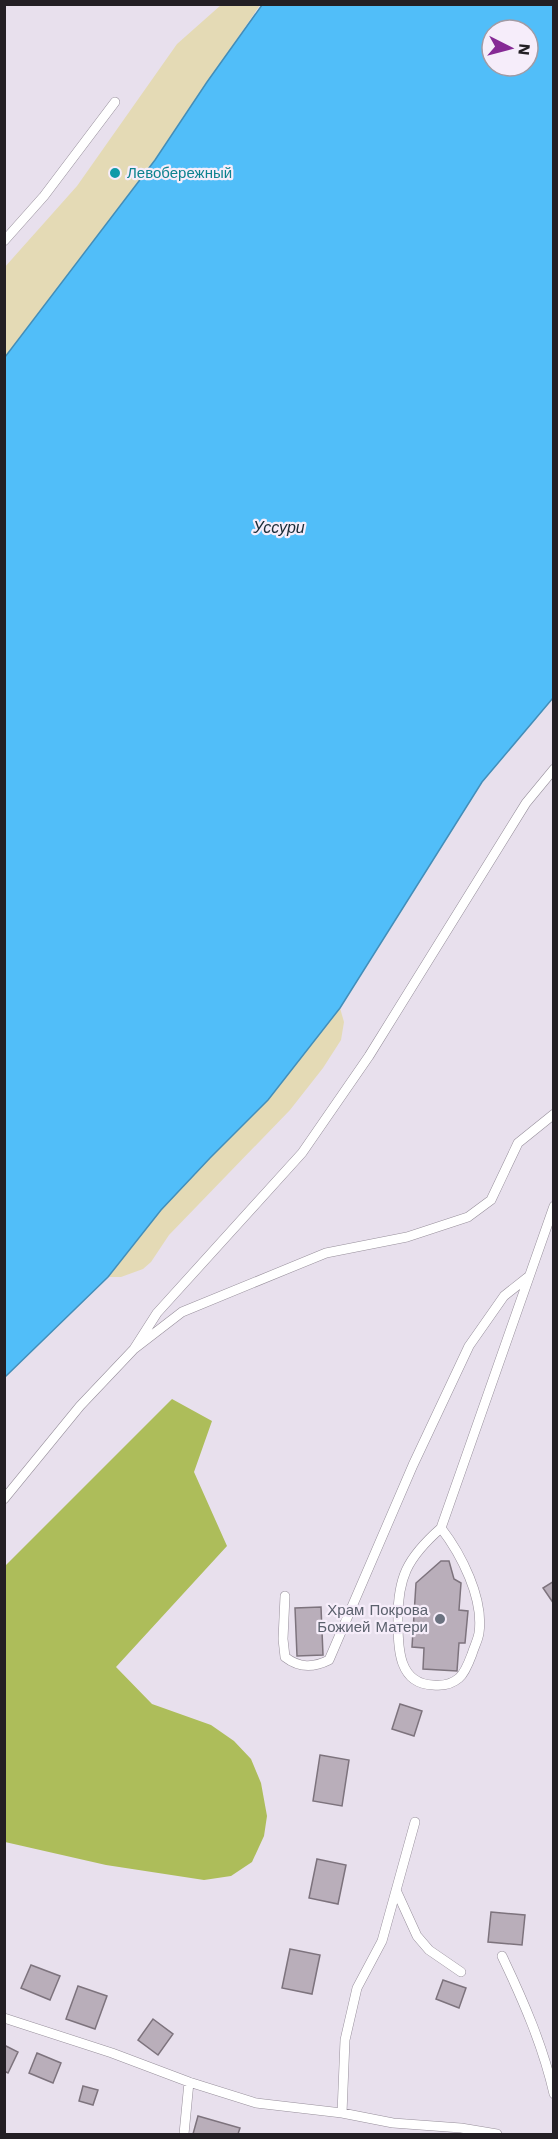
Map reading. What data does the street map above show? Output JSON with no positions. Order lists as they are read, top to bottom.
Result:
{
  "water": ["Уссури"],
  "places": ["Левобережный", "Храм Покрова Божией Матери"],
  "north": "right"
}
